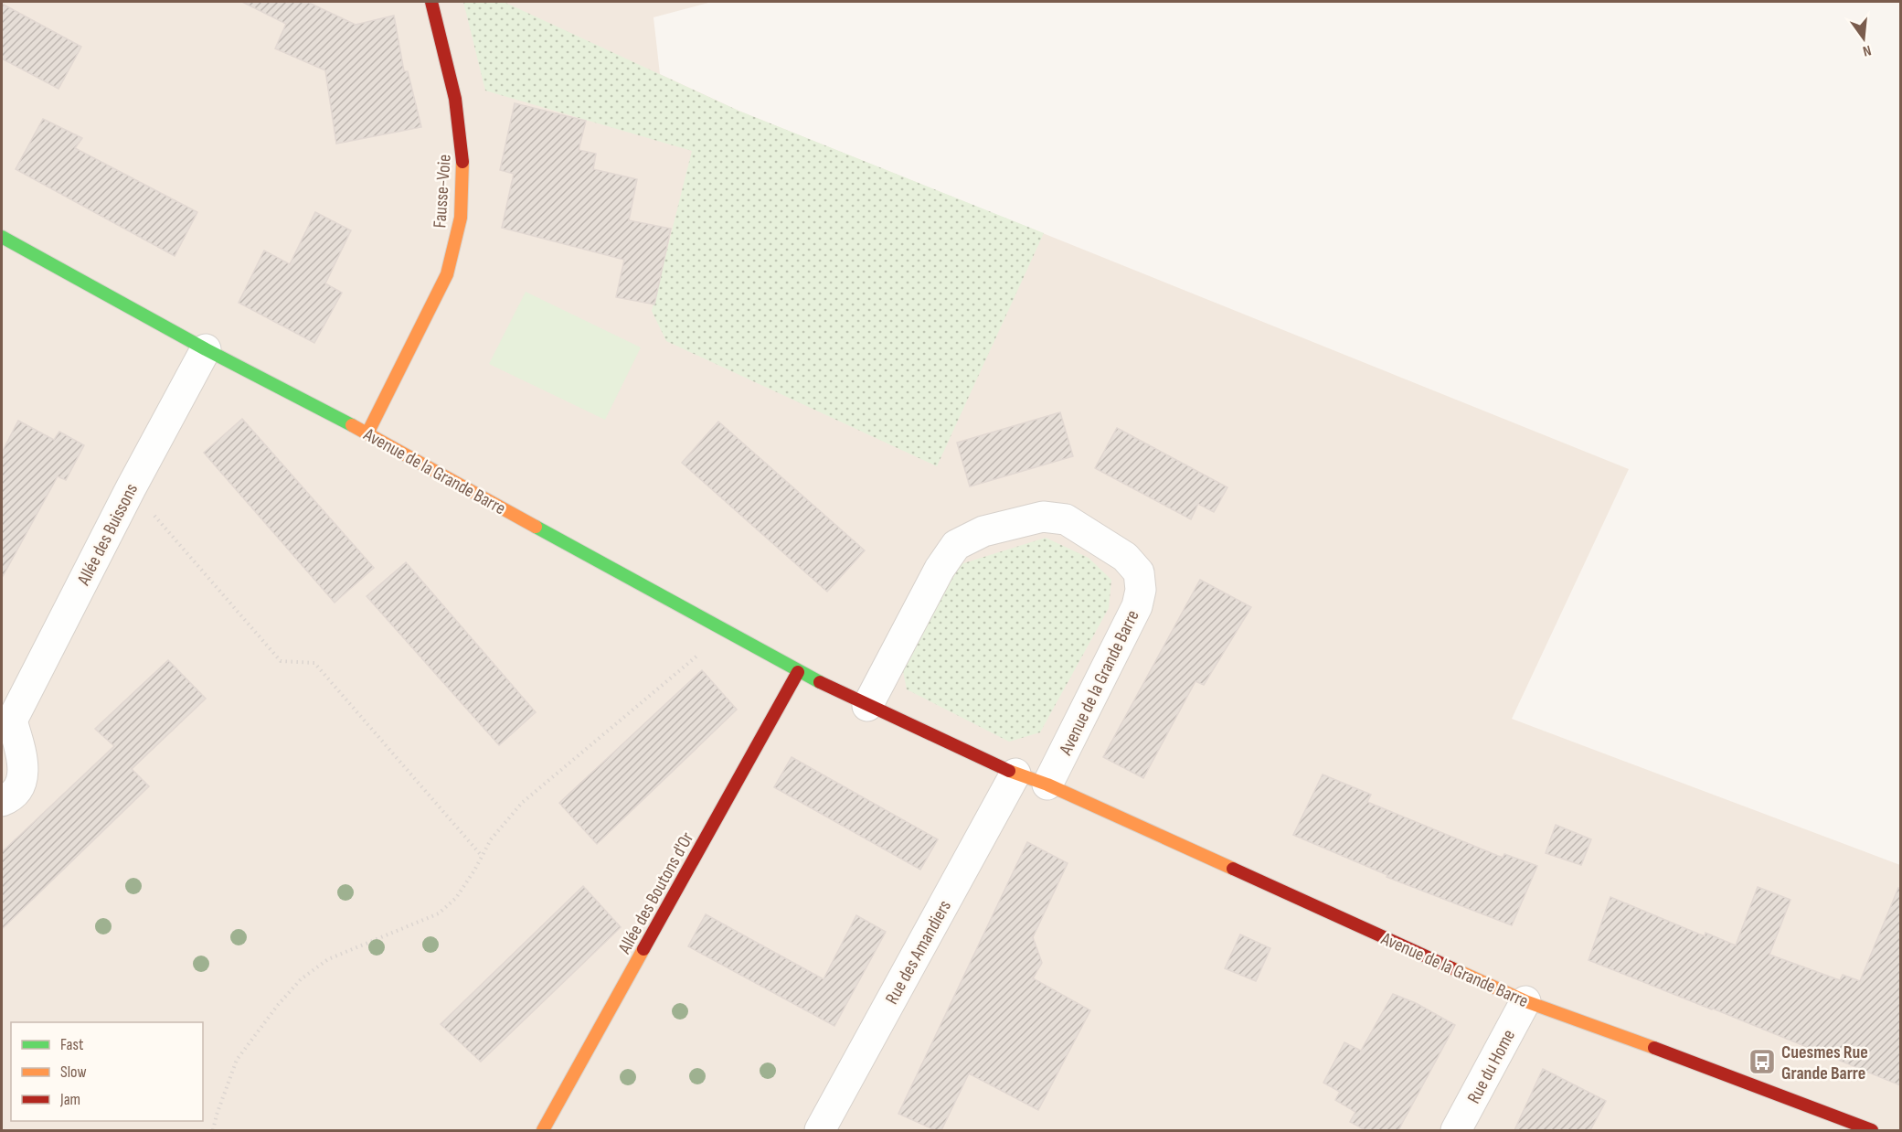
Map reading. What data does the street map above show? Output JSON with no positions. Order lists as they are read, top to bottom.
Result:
{
  "streets": {
    "street": [
      "Fausse-Voie",
      "Avenue de la Grande Barre",
      "Allée des Buissons",
      "Allée des Boutons d'Or",
      "Rue des Amandiers",
      "Rue du Home"
    ]
  },
  "crossings": [
    ["Fausse-Voie", "Avenue de la Grande Barre"],
    ["Avenue de la Grande Barre", "Allée des Buissons"],
    ["Avenue de la Grande Barre", "Allée des Boutons d'Or"],
    ["Avenue de la Grande Barre", "Rue des Amandiers"],
    ["Avenue de la Grande Barre", "Rue du Home"]
  ],
  "places": {
    "bus stop": ["Cuesmes Rue Grande Barre"]
  },
  "legend": ["Fast", "Slow", "Jam"],
  "north": "bottom"
}
